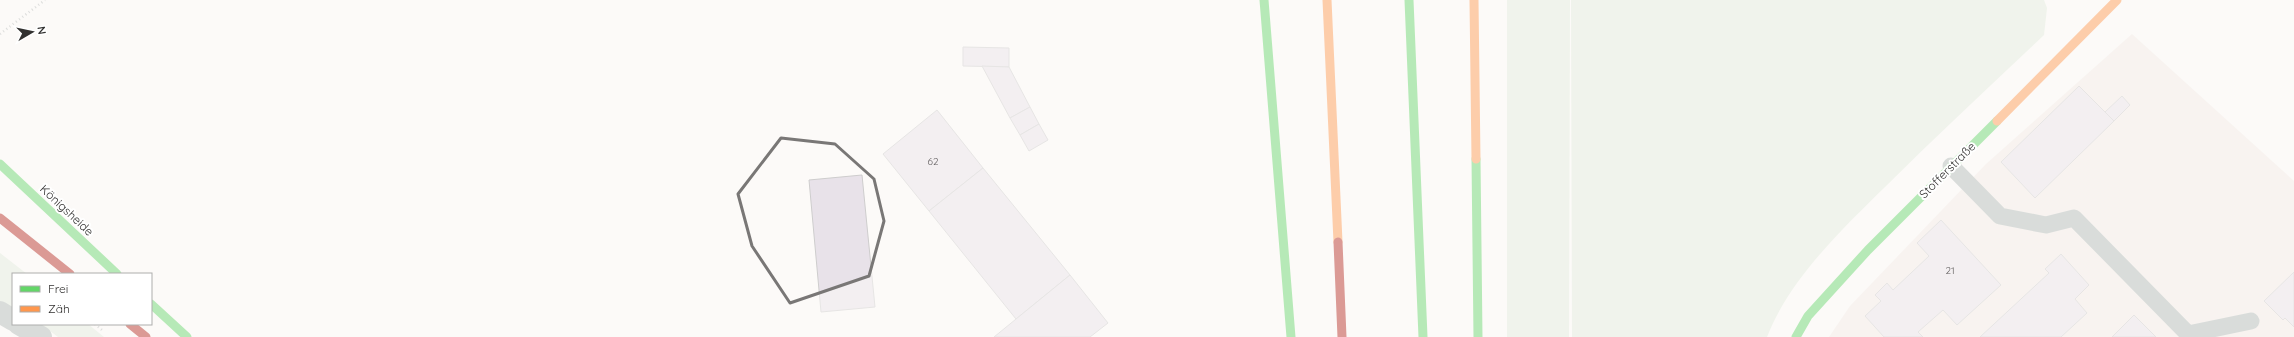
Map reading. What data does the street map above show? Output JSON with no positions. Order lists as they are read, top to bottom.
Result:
{
  "streets": {
    "main road": ["Stofferstraße", "Königsheide"]
  },
  "house_numbers": ["62", "21"],
  "legend": ["Frei", "Zäh"],
  "north": "right"
}
